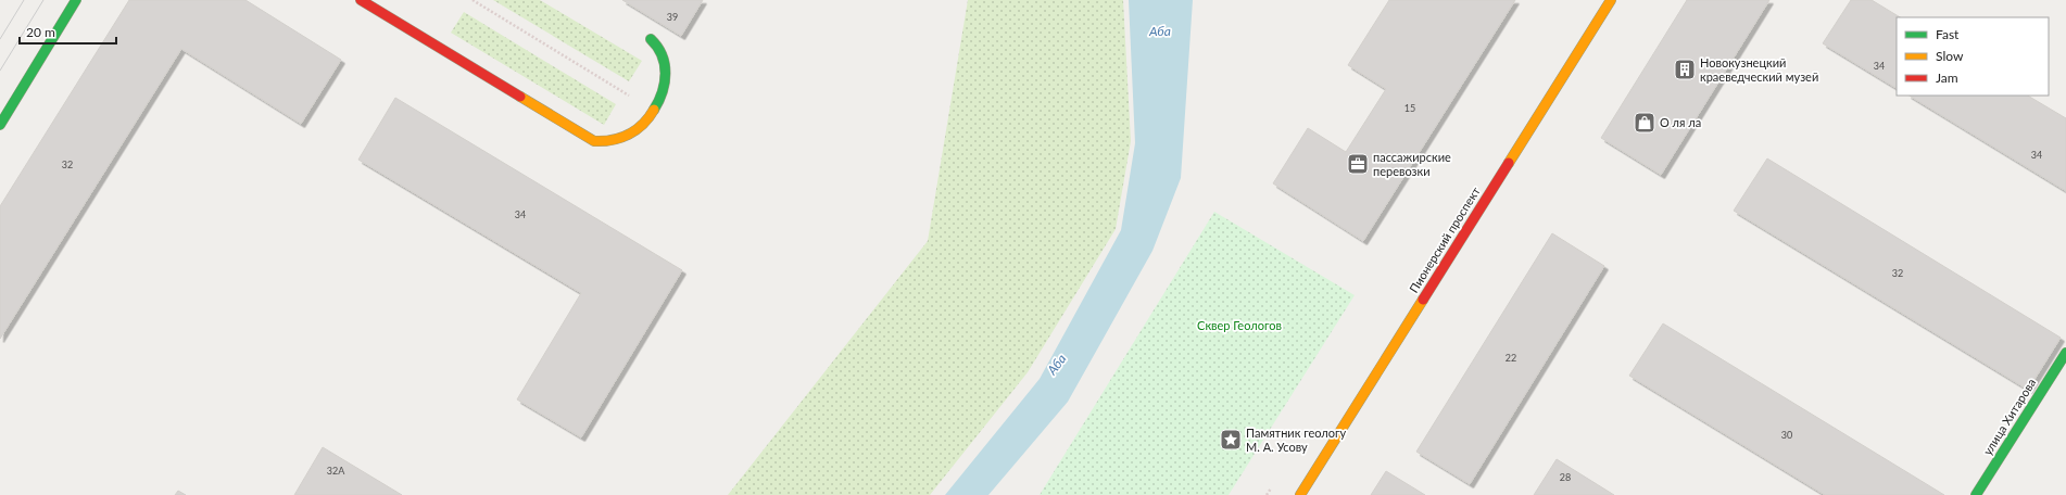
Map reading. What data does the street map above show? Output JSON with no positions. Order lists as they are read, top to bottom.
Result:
{
  "streets": {
    "street": ["Пионерский проспект", "улица Хитарова"]
  },
  "water": ["Аба"],
  "parks": ["Сквер Геологов"],
  "places": {
    "building": ["Новокузнецкий краеведческий музей"],
    "shop": ["О ля ла"],
    "office": ["пассажирские перевозки"],
    "place": ["Памятник геологу М. А. Усову"]
  },
  "house_numbers": [
    "39",
    "34",
    "15",
    "34",
    "32",
    "34",
    "32",
    "22",
    "30",
    "32А",
    "28"
  ],
  "legend": ["Fast", "Slow", "Jam"],
  "scale_bar": "20 m"
}
